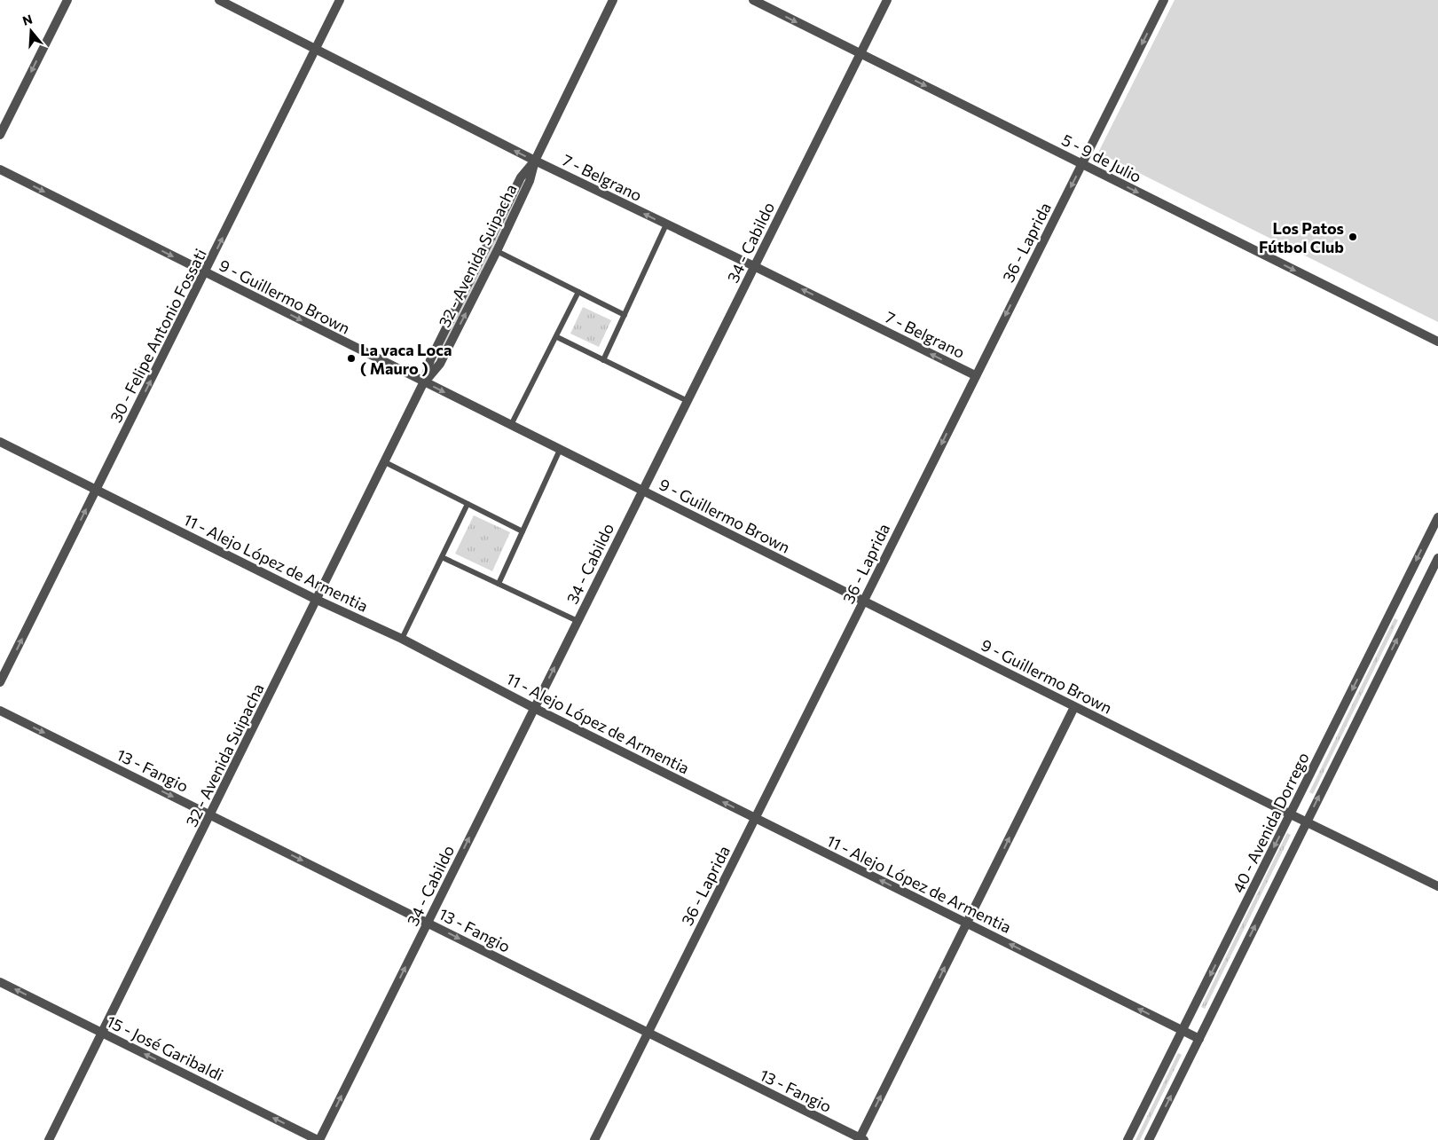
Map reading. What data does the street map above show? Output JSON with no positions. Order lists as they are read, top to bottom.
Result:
{
  "streets": {
    "street": [
      "5 - 9 de Julio",
      "7 - Belgrano",
      "34 - Cabildo",
      "36 - Laprida",
      "32 - Avenida Suipacha",
      "9 - Guillermo Brown",
      "30 - Felipe Antonio Fossati",
      "11 - Alejo López de Armentia",
      "13 - Fangio",
      "40 - Avenida Dorrego",
      "15 - José Garibaldi"
    ]
  },
  "crossings": [
    ["5 - 9 de Julio", "34 - Cabildo"],
    ["5 - 9 de Julio", "36 - Laprida"],
    ["7 - Belgrano", "34 - Cabildo"],
    ["7 - Belgrano", "36 - Laprida"],
    ["7 - Belgrano", "32 - Avenida Suipacha"],
    ["7 - Belgrano", "30 - Felipe Antonio Fossati"],
    ["34 - Cabildo", "9 - Guillermo Brown"],
    ["34 - Cabildo", "11 - Alejo López de Armentia"],
    ["34 - Cabildo", "13 - Fangio"],
    ["34 - Cabildo", "15 - José Garibaldi"],
    ["36 - Laprida", "9 - Guillermo Brown"],
    ["36 - Laprida", "11 - Alejo López de Armentia"],
    ["36 - Laprida", "13 - Fangio"],
    ["32 - Avenida Suipacha", "9 - Guillermo Brown"],
    ["32 - Avenida Suipacha", "11 - Alejo López de Armentia"],
    ["32 - Avenida Suipacha", "13 - Fangio"],
    ["32 - Avenida Suipacha", "15 - José Garibaldi"],
    ["9 - Guillermo Brown", "30 - Felipe Antonio Fossati"],
    ["9 - Guillermo Brown", "40 - Avenida Dorrego"],
    ["30 - Felipe Antonio Fossati", "11 - Alejo López de Armentia"],
    ["11 - Alejo López de Armentia", "40 - Avenida Dorrego"]
  ],
  "one_way": [
    "5 - 9 de Julio",
    "7 - Belgrano",
    "34 - Cabildo",
    "36 - Laprida",
    "9 - Guillermo Brown",
    "30 - Felipe Antonio Fossati",
    "11 - Alejo López de Armentia",
    "13 - Fangio",
    "15 - José Garibaldi"
  ],
  "places": ["Los Patos Fútbol Club", "La vaca Loca ( Mauro )"],
  "north": "top"
}
